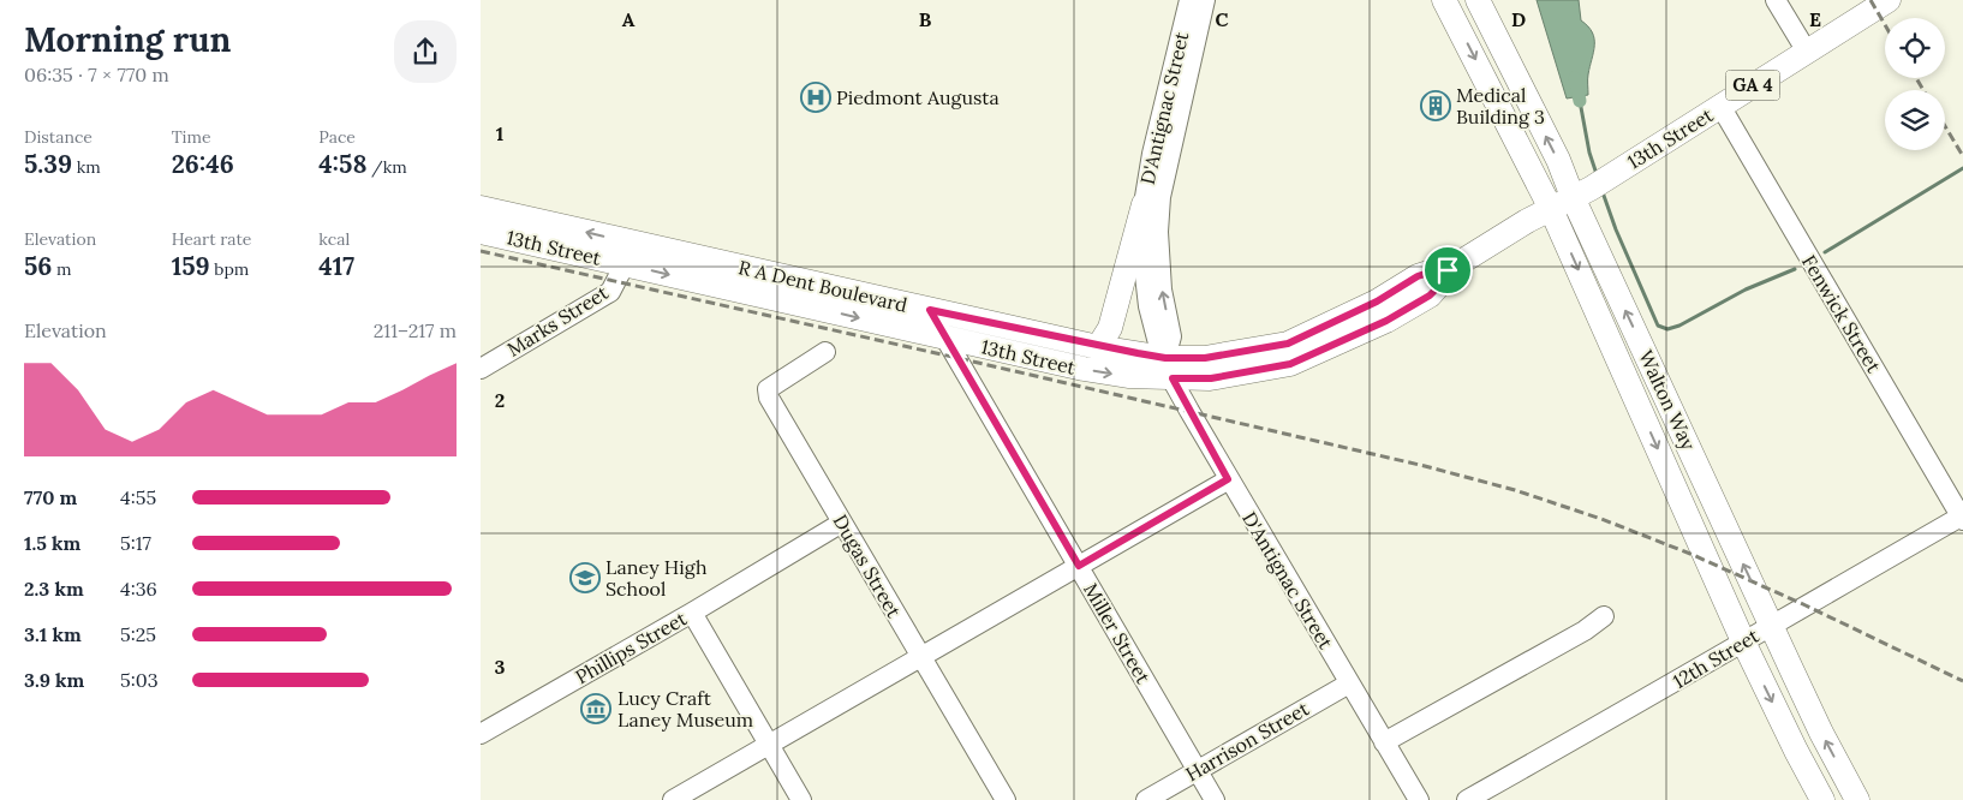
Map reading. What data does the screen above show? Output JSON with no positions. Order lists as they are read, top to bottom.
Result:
{
  "streets": {
    "main road": [
      "GA 4",
      "13th Street",
      "R A Dent Boulevard",
      "Walton Way"
    ],
    "street": [
      "D'Antignac Street",
      "Fenwick Street",
      "Marks Street",
      "Dugas Street",
      "Miller Street",
      "Phillips Street",
      "12th Street",
      "Harrison Street"
    ]
  },
  "crossings": [
    ["D'Antignac Street", "13th Street"],
    ["D'Antignac Street", "R A Dent Boulevard"],
    ["D'Antignac Street", "Harrison Street"],
    ["13th Street", "R A Dent Boulevard"],
    ["13th Street", "Fenwick Street"],
    ["13th Street", "Marks Street"],
    ["13th Street", "Walton Way"],
    ["13th Street", "Miller Street"],
    ["R A Dent Boulevard", "Miller Street"],
    ["Fenwick Street", "12th Street"],
    ["Walton Way", "12th Street"],
    ["Dugas Street", "Phillips Street"],
    ["Miller Street", "Harrison Street"]
  ],
  "one_way": ["13th Street", "R A Dent Boulevard"],
  "places": {
    "hospital": ["Piedmont Augusta"],
    "building": ["Medical Building 3"],
    "school or university": ["Laney High School"],
    "museum": ["Lucy Craft Laney Museum"]
  },
  "page": {
    "heading": ["Morning run", "06:35 · 7 × 770 m"],
    "stats": [
      ["Distance", "5.39 km"],
      ["Time", "26:46"],
      ["Pace", "4:58 /km"],
      ["Elevation", "56 m"],
      ["Heart rate", "159 bpm"],
      ["kcal", "417"]
    ],
    "chart": ["Elevation", "211–217 m"],
    "list": [
      {
        "name": "770 m",
        "note": "4:55"
      },
      {
        "name": "1.5 km",
        "note": "5:17"
      },
      {
        "name": "2.3 km",
        "note": "4:36"
      },
      {
        "name": "3.1 km",
        "note": "5:25"
      },
      {
        "name": "3.9 km",
        "note": "5:03"
      }
    ]
  },
  "grid": {
    "columns": [
      "A",
      "B",
      "C",
      "D",
      "E"
    ],
    "rows": ["1", "2", "3"]
  }
}
